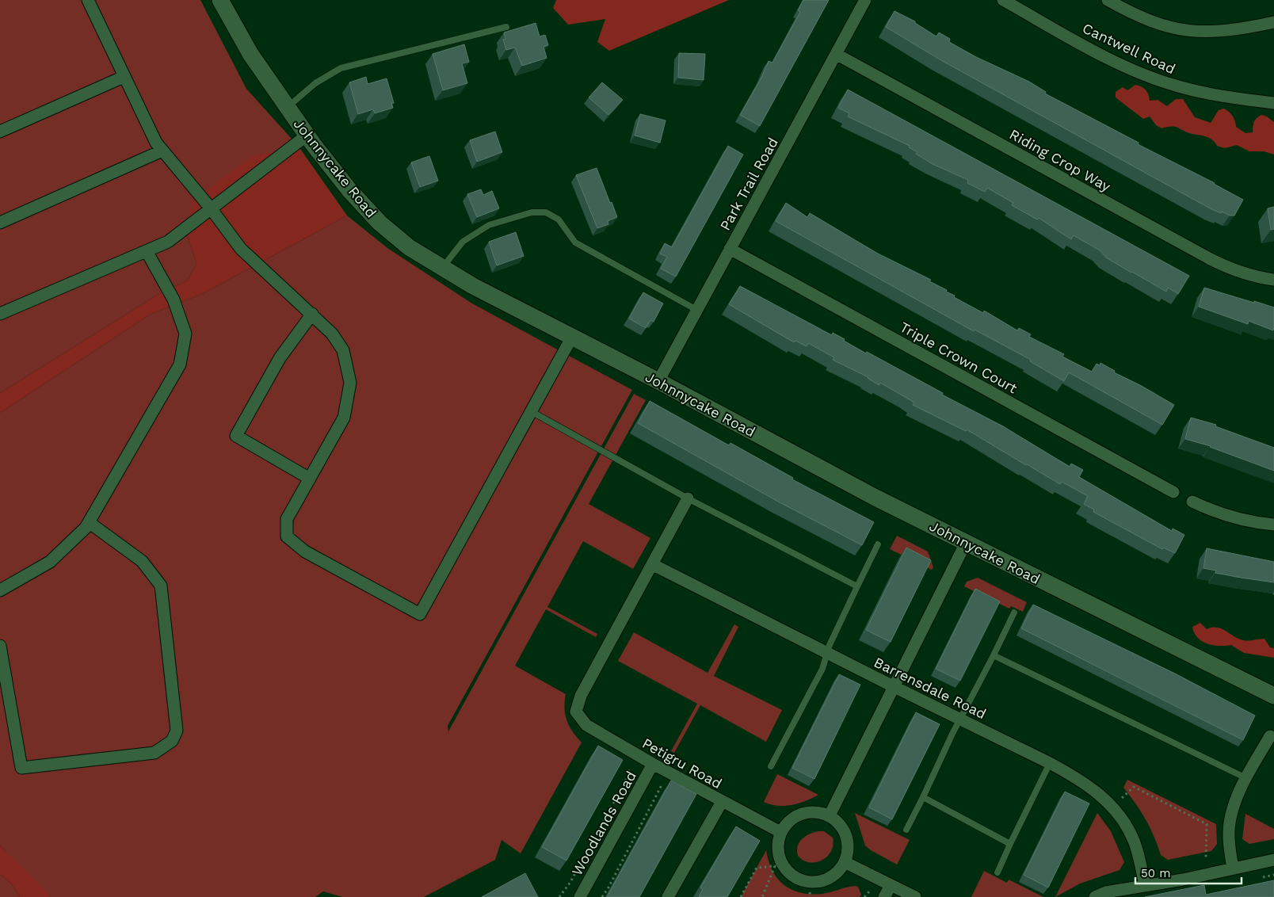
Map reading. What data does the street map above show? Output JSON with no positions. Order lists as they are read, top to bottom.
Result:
{
  "streets": {
    "street": [
      "Cantwell Road",
      "Riding Crop Way",
      "Johnnycake Road",
      "Park Trail Road",
      "Triple Crown Court",
      "Barrensdale Road",
      "Petigru Road",
      "Woodlands Road"
    ]
  },
  "crossings": [
    ["Riding Crop Way", "Park Trail Road"],
    ["Johnnycake Road", "Park Trail Road"],
    ["Park Trail Road", "Triple Crown Court"],
    ["Barrensdale Road", "Petigru Road"],
    ["Petigru Road", "Woodlands Road"]
  ],
  "scale_bar": "50 m"
}
